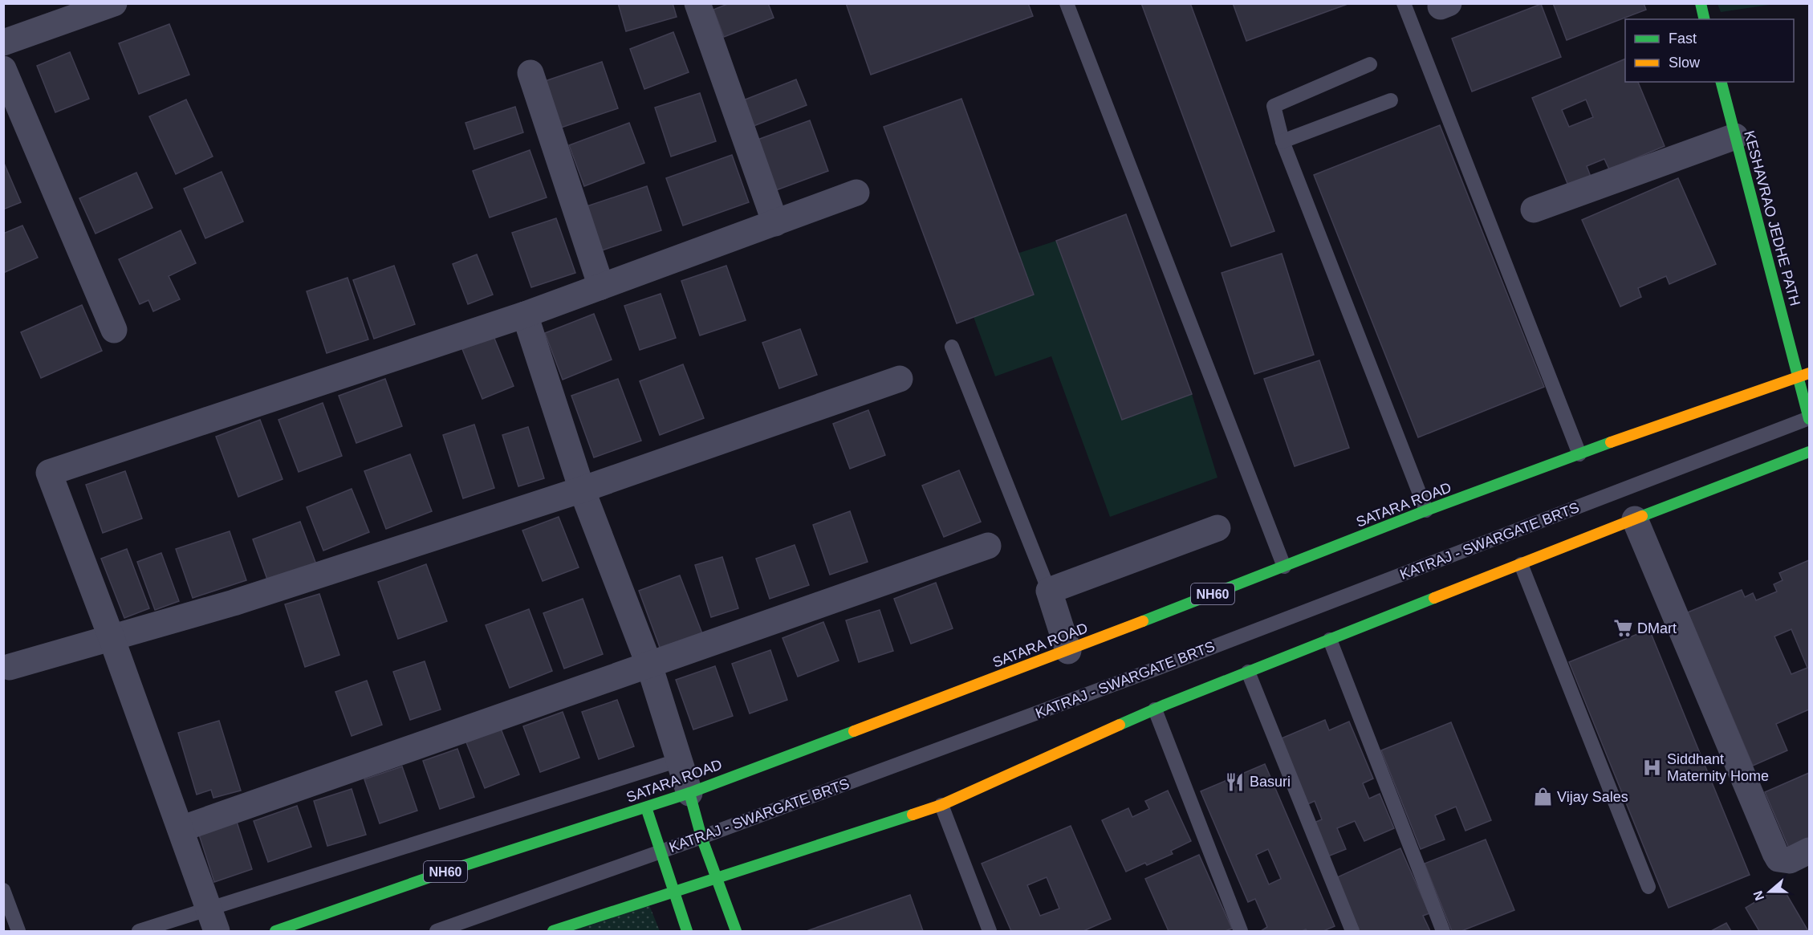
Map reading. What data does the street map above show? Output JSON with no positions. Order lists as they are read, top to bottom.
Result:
{
  "streets": {
    "main road": ["KESHAVRAO JEDHE PATH", "SATARA ROAD", "NH60"],
    "lane": ["KATRAJ - SWARGATE BRTS"]
  },
  "crossings": [
    ["KESHAVRAO JEDHE PATH", "SATARA ROAD"],
    ["KESHAVRAO JEDHE PATH", "KATRAJ - SWARGATE BRTS"]
  ],
  "places": {
    "supermarket": ["DMart"],
    "hospital": ["Siddhant Maternity Home"],
    "restaurant": ["Basuri"],
    "shop": ["Vijay Sales"]
  },
  "legend": ["Fast", "Slow"],
  "north": "left"
}
